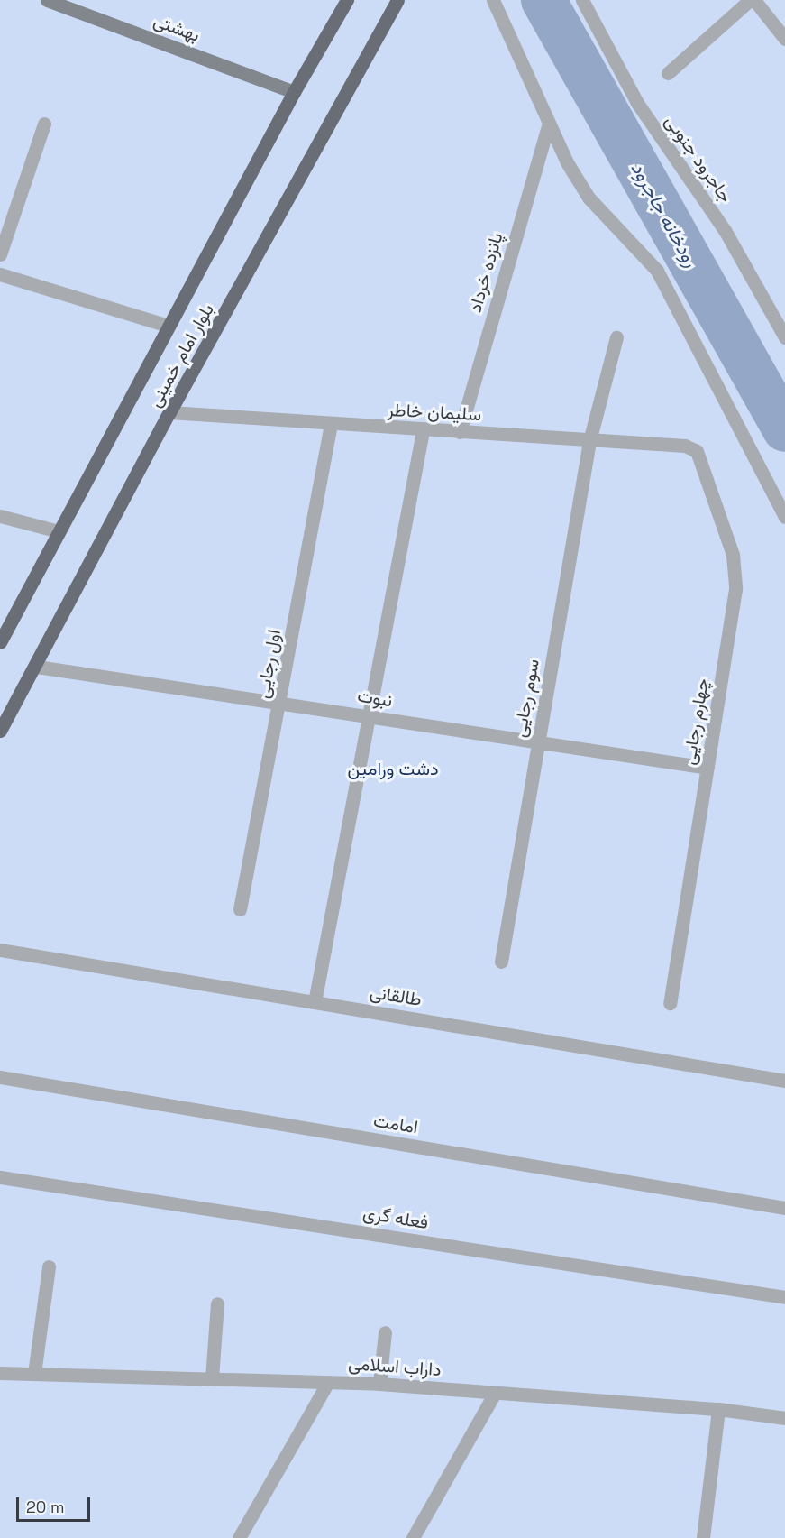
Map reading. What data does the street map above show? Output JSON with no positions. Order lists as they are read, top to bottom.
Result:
{
  "streets": {
    "main road": ["بلوار امام خمینی"],
    "street": [
      "بهشتی",
      "جاجرود جنوبی",
      "پانزده خرداد",
      "سلیمان خاطر",
      "اول رجایی",
      "نبوت",
      "سوم رجایی",
      "چهارم رجایی",
      "طالقانی",
      "امامت",
      "فعله گری",
      "داراب اسلامی"
    ]
  },
  "crossings": [
    ["بهشتی", "بلوار امام خمینی"],
    ["پانزده خرداد", "سلیمان خاطر"],
    ["بلوار امام خمینی", "سلیمان خاطر"],
    ["بلوار امام خمینی", "نبوت"],
    ["سلیمان خاطر", "اول رجایی"],
    ["سلیمان خاطر", "سوم رجایی"],
    ["سلیمان خاطر", "چهارم رجایی"],
    ["اول رجایی", "نبوت"],
    ["نبوت", "سوم رجایی"],
    ["نبوت", "چهارم رجایی"]
  ],
  "water": ["رودخانه جاجرود"],
  "parks": ["دشت ورامین"],
  "scale_bar": "20 m"
}
